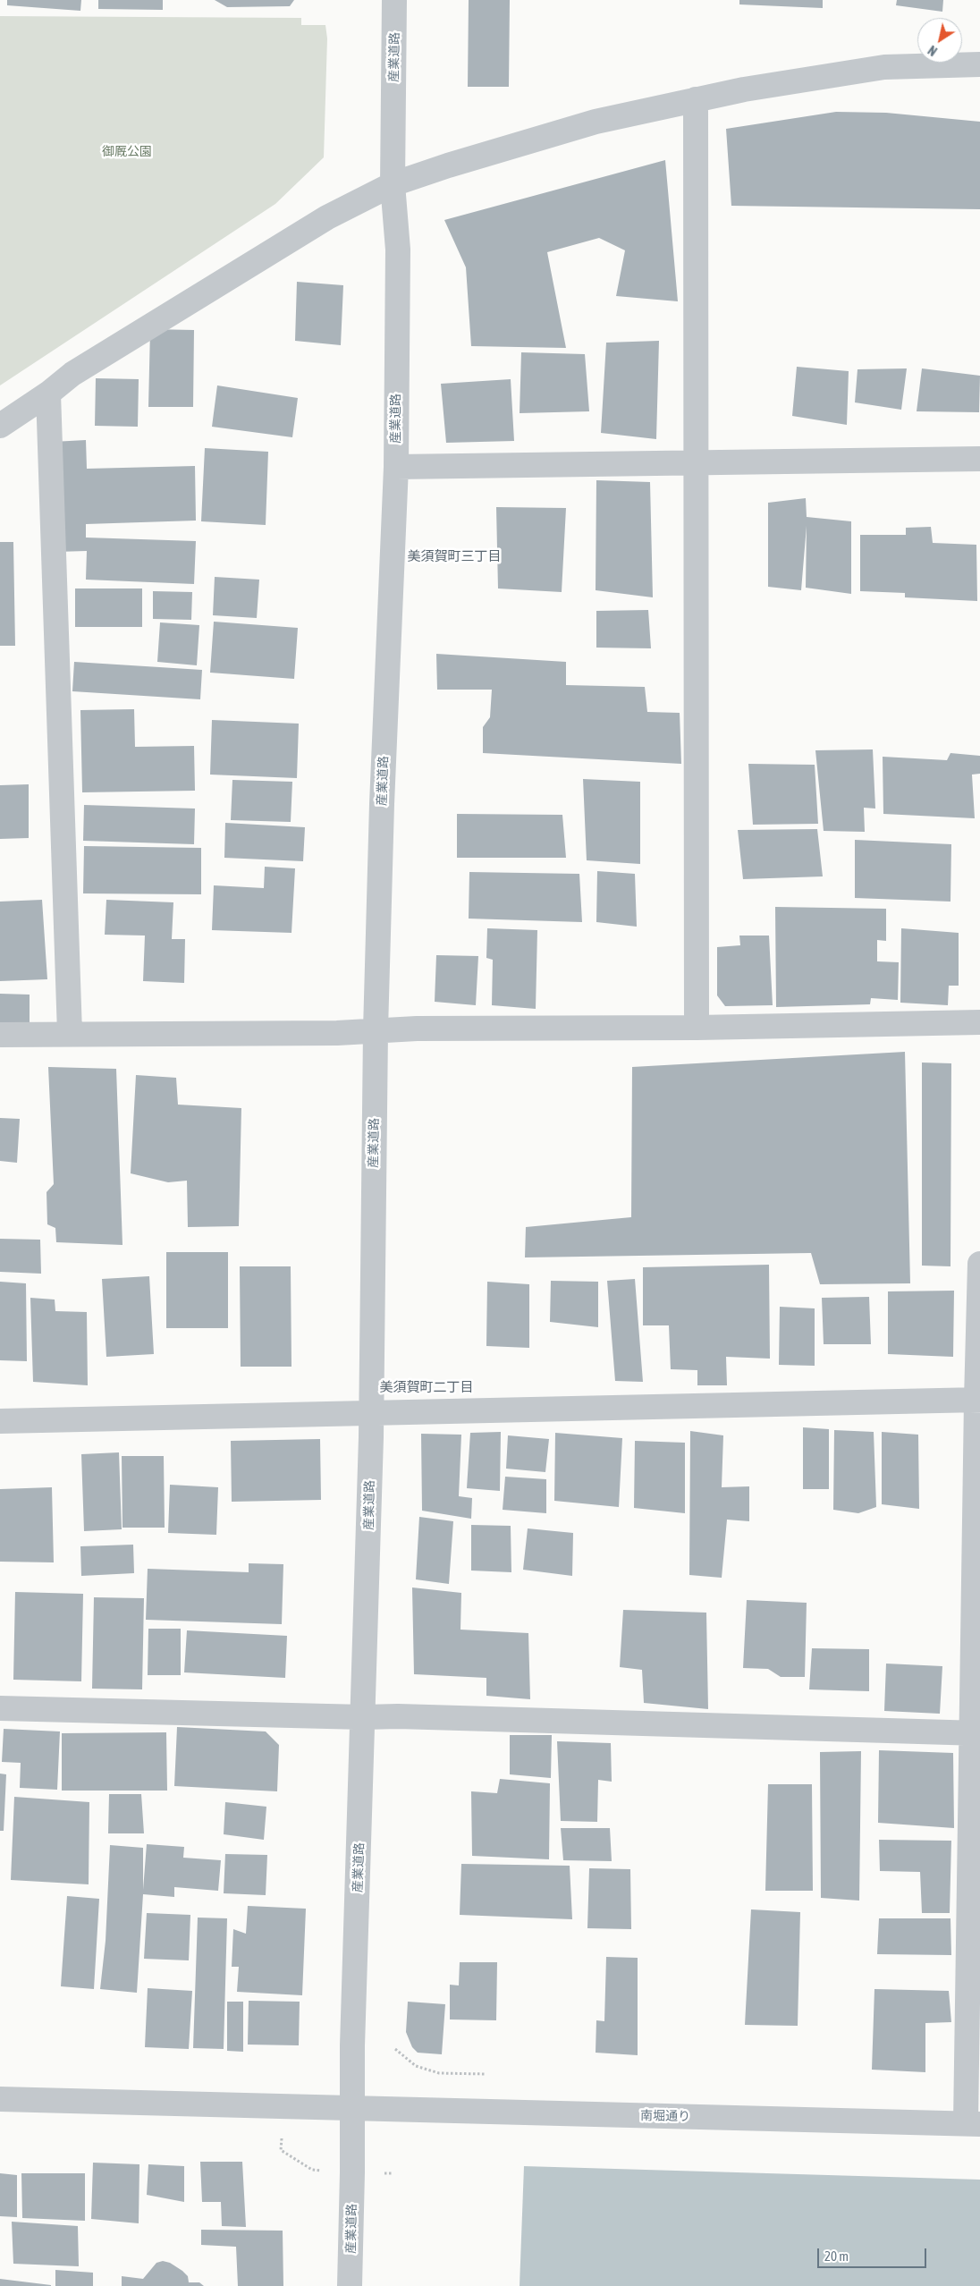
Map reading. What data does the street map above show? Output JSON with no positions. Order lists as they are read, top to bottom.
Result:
{
  "streets": {
    "street": ["産業道路", "南堀通り"]
  },
  "crossings": [
    ["産業道路", "南堀通り"]
  ],
  "districts": ["美須賀町三丁目", "美須賀町二丁目"],
  "parks": ["御厩公園"],
  "scale_bar": "20 m",
  "north": "bottom left"
}
